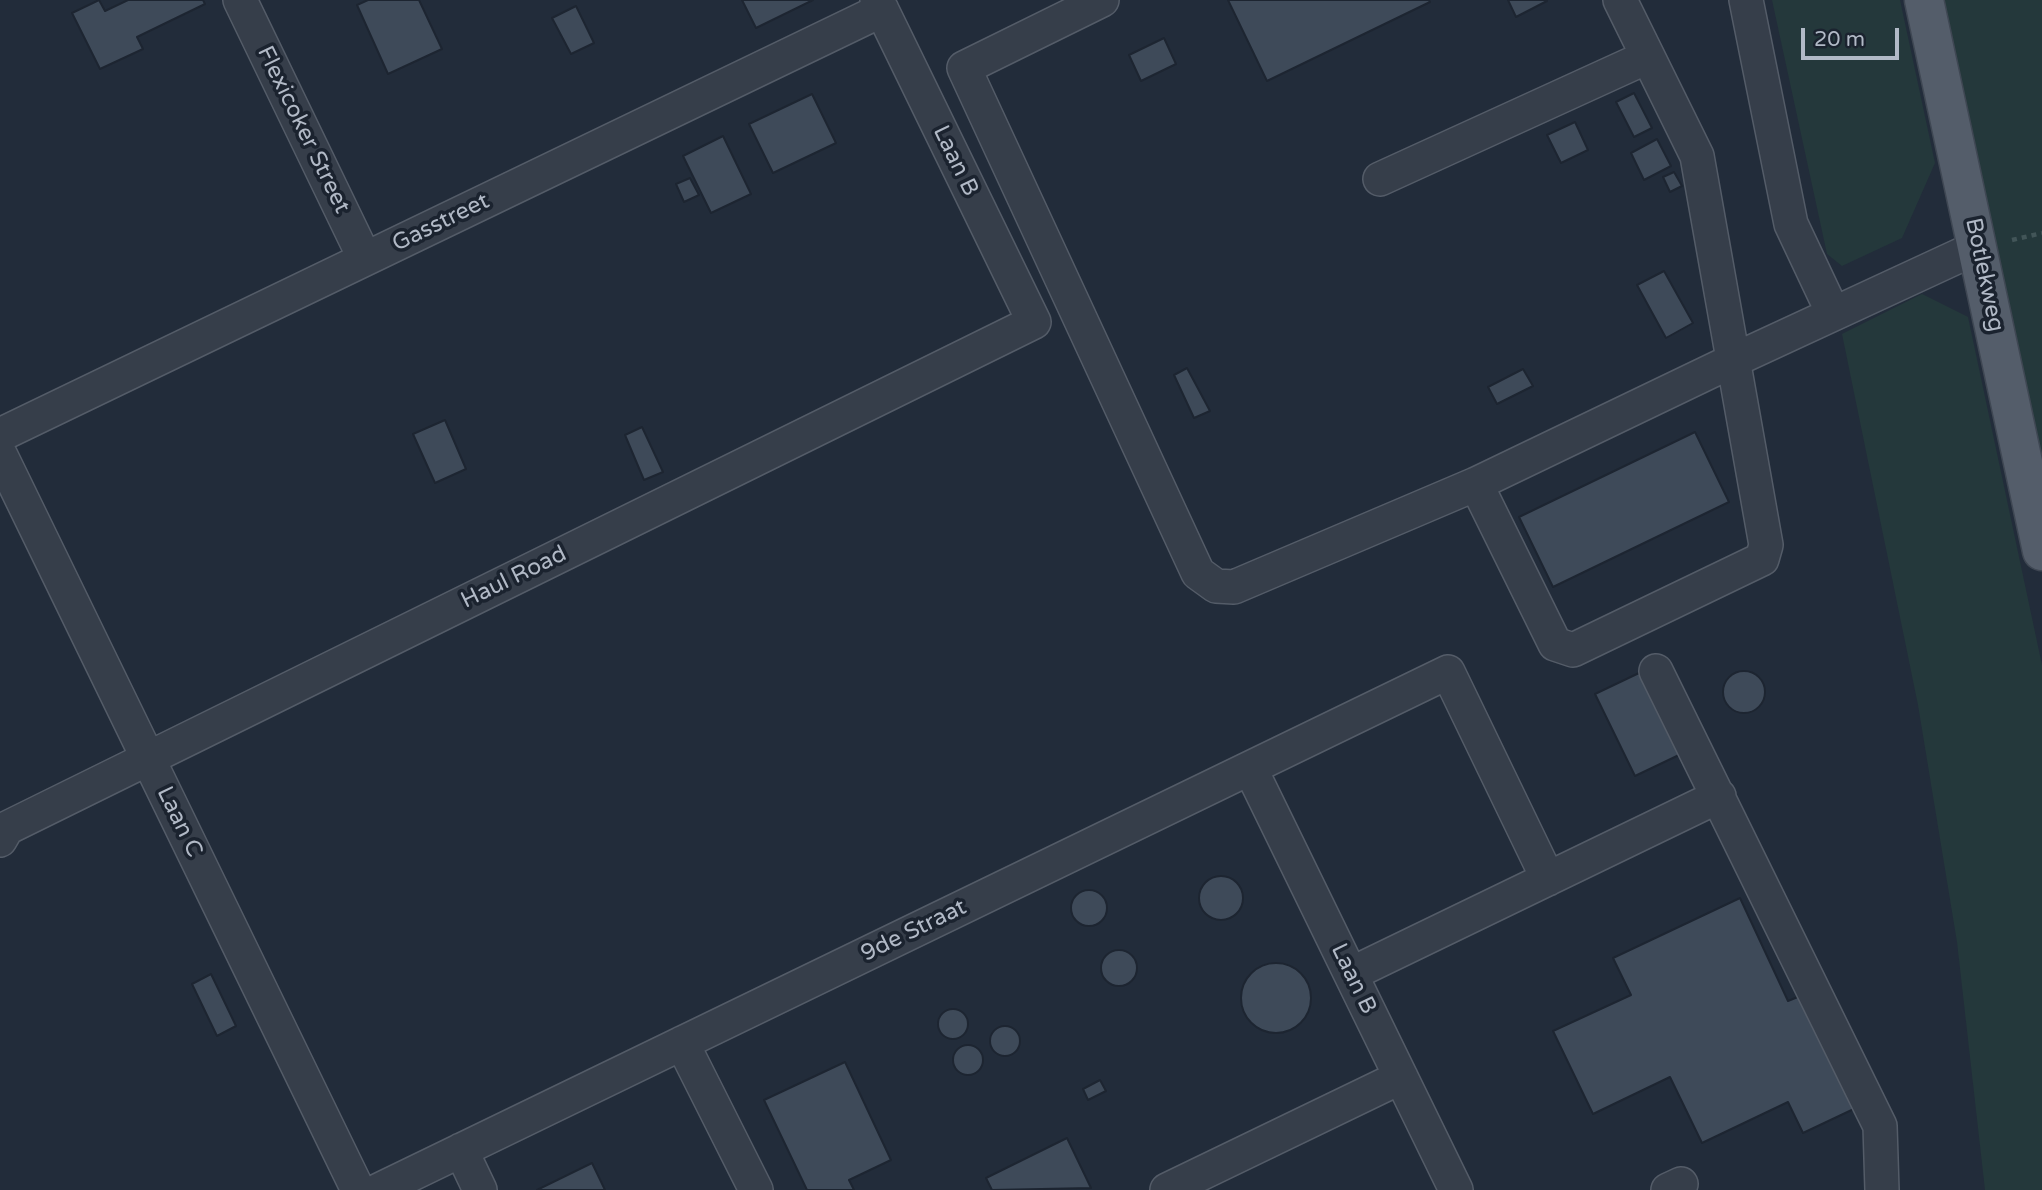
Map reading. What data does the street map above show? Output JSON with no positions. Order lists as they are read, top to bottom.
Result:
{
  "streets": {
    "main road": ["Botlekweg"],
    "lane": [
      "Flexicoker Street",
      "Laan B",
      "Gasstreet",
      "Haul Road",
      "Laan C",
      "9de Straat"
    ]
  },
  "crossings": [
    ["Flexicoker Street", "Gasstreet"],
    ["Laan B", "Gasstreet"],
    ["Laan B", "Haul Road"],
    ["Laan B", "9de Straat"],
    ["Haul Road", "Laan C"]
  ],
  "scale_bar": "20 m"
}
